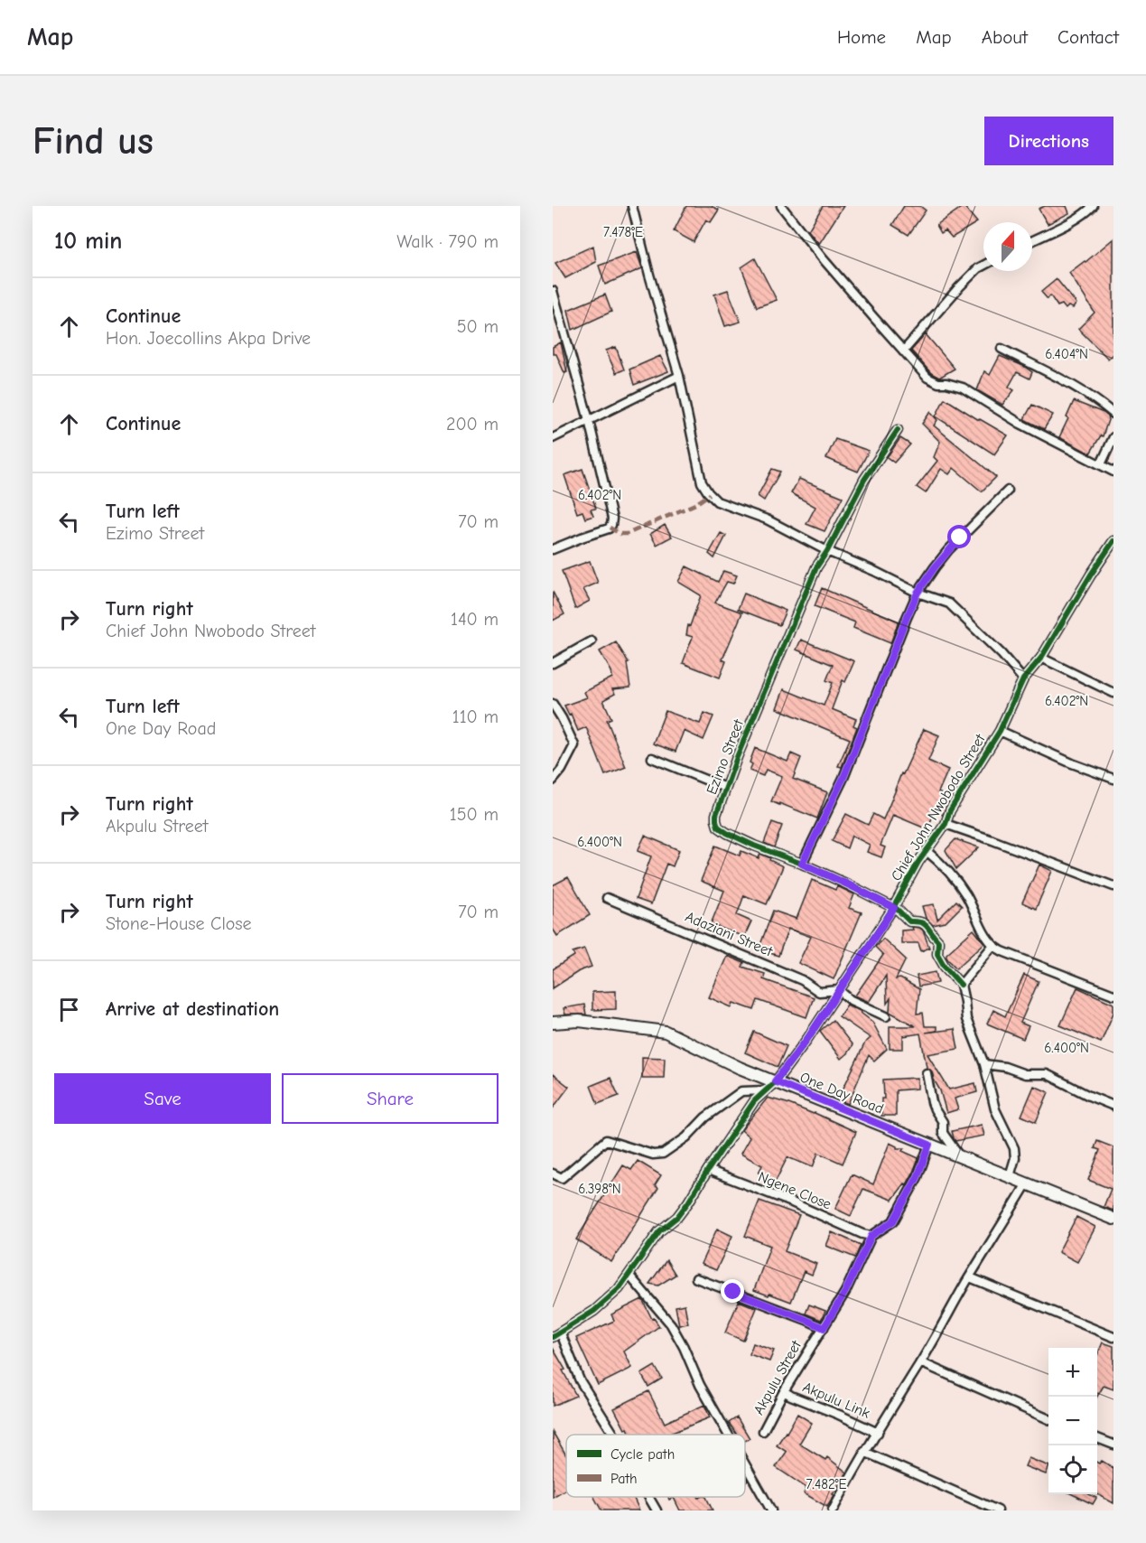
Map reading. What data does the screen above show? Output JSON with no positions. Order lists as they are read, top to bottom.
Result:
{
  "streets": {
    "main road": ["One Day Road"],
    "street": [
      "Ezimo Street",
      "Chief John Nwobodo Street",
      "Adaziani Street",
      "Ngene Close",
      "Akpulu Street",
      "Akpulu Link"
    ]
  },
  "crossings": [
    ["Ezimo Street", "Chief John Nwobodo Street"],
    ["Chief John Nwobodo Street", "Adaziani Street"],
    ["Chief John Nwobodo Street", "One Day Road"],
    ["Chief John Nwobodo Street", "Ngene Close"],
    ["Ngene Close", "Akpulu Street"],
    ["Akpulu Street", "Akpulu Link"]
  ],
  "legend": ["Cycle path", "Path"],
  "north": "top",
  "page": {
    "header": "Map",
    "nav": [
      "Home",
      "Map",
      "About",
      "Contact"
    ],
    "buttons": [
      "Directions",
      ["Save", "Share"]
    ],
    "title": "Find us",
    "heading": ["10 min", "Walk · 790 m"],
    "list": [
      ["Continue", "Hon. Joecollins Akpa Drive", "50 m"],
      ["Continue", "200 m"],
      ["Turn left", "Ezimo Street", "70 m"],
      ["Turn right", "Chief John Nwobodo Street", "140 m"],
      ["Turn left", "One Day Road", "110 m"],
      ["Turn right", "Akpulu Street", "150 m"],
      ["Turn right", "Stone-House Close", "70 m"],
      "Arrive at destination"
    ],
    "map_buttons": ["+", "−"]
  },
  "coordinates": [
    "7.478°E",
    "6.404°N",
    "6.402°N",
    "6.400°N",
    "6.398°N",
    "7.482°E"
  ]
}
